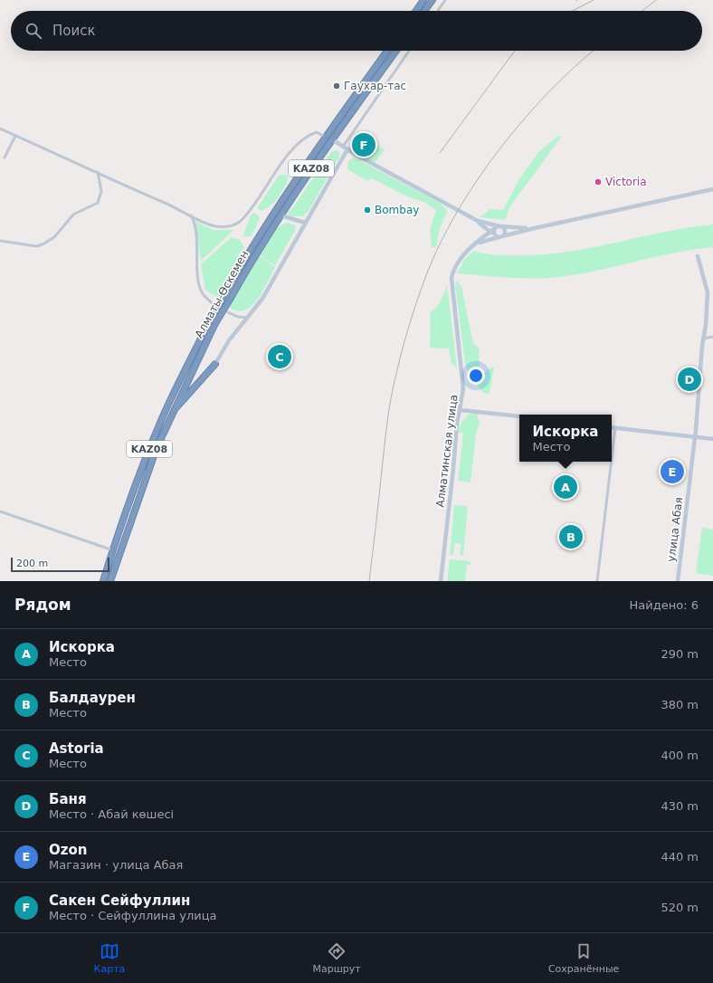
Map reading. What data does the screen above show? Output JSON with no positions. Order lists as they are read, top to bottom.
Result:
{
  "streets": {
    "highway": ["KAZ08", "Алматы-Өскемен"],
    "street": ["Алматинская улица", "улица Абая"]
  },
  "places": ["Гаухар-тас", "Victoria", "Bombay"],
  "scale_bar": "200 m",
  "page": {
    "search": "Поиск",
    "pins": [
      "F",
      "C",
      "D",
      "E",
      "A",
      "B"
    ],
    "popup": ["Искоркa", "Место"],
    "scale": "200 m",
    "heading": ["Рядом", "Найдено: 6"],
    "list": [
      {
        "mark": "A",
        "name": "Искоркa",
        "note": "Место",
        "value": "290 m"
      },
      {
        "mark": "B",
        "name": "Балдаурен",
        "note": "Место",
        "value": "380 m"
      },
      {
        "mark": "C",
        "name": "Astoria",
        "note": "Место",
        "value": "400 m"
      },
      {
        "mark": "D",
        "name": "Баня",
        "note": "Место · Абай көшесі",
        "value": "430 m"
      },
      {
        "mark": "E",
        "name": "Ozon",
        "note": "Магазин · улица Абая",
        "value": "440 m"
      },
      {
        "mark": "F",
        "name": "Сакен Сейфуллин",
        "note": "Место · Сейфуллина улица",
        "value": "520 m"
      }
    ],
    "nav": ["Карта", "Маршрут", "Сохранённые"]
  }
}
